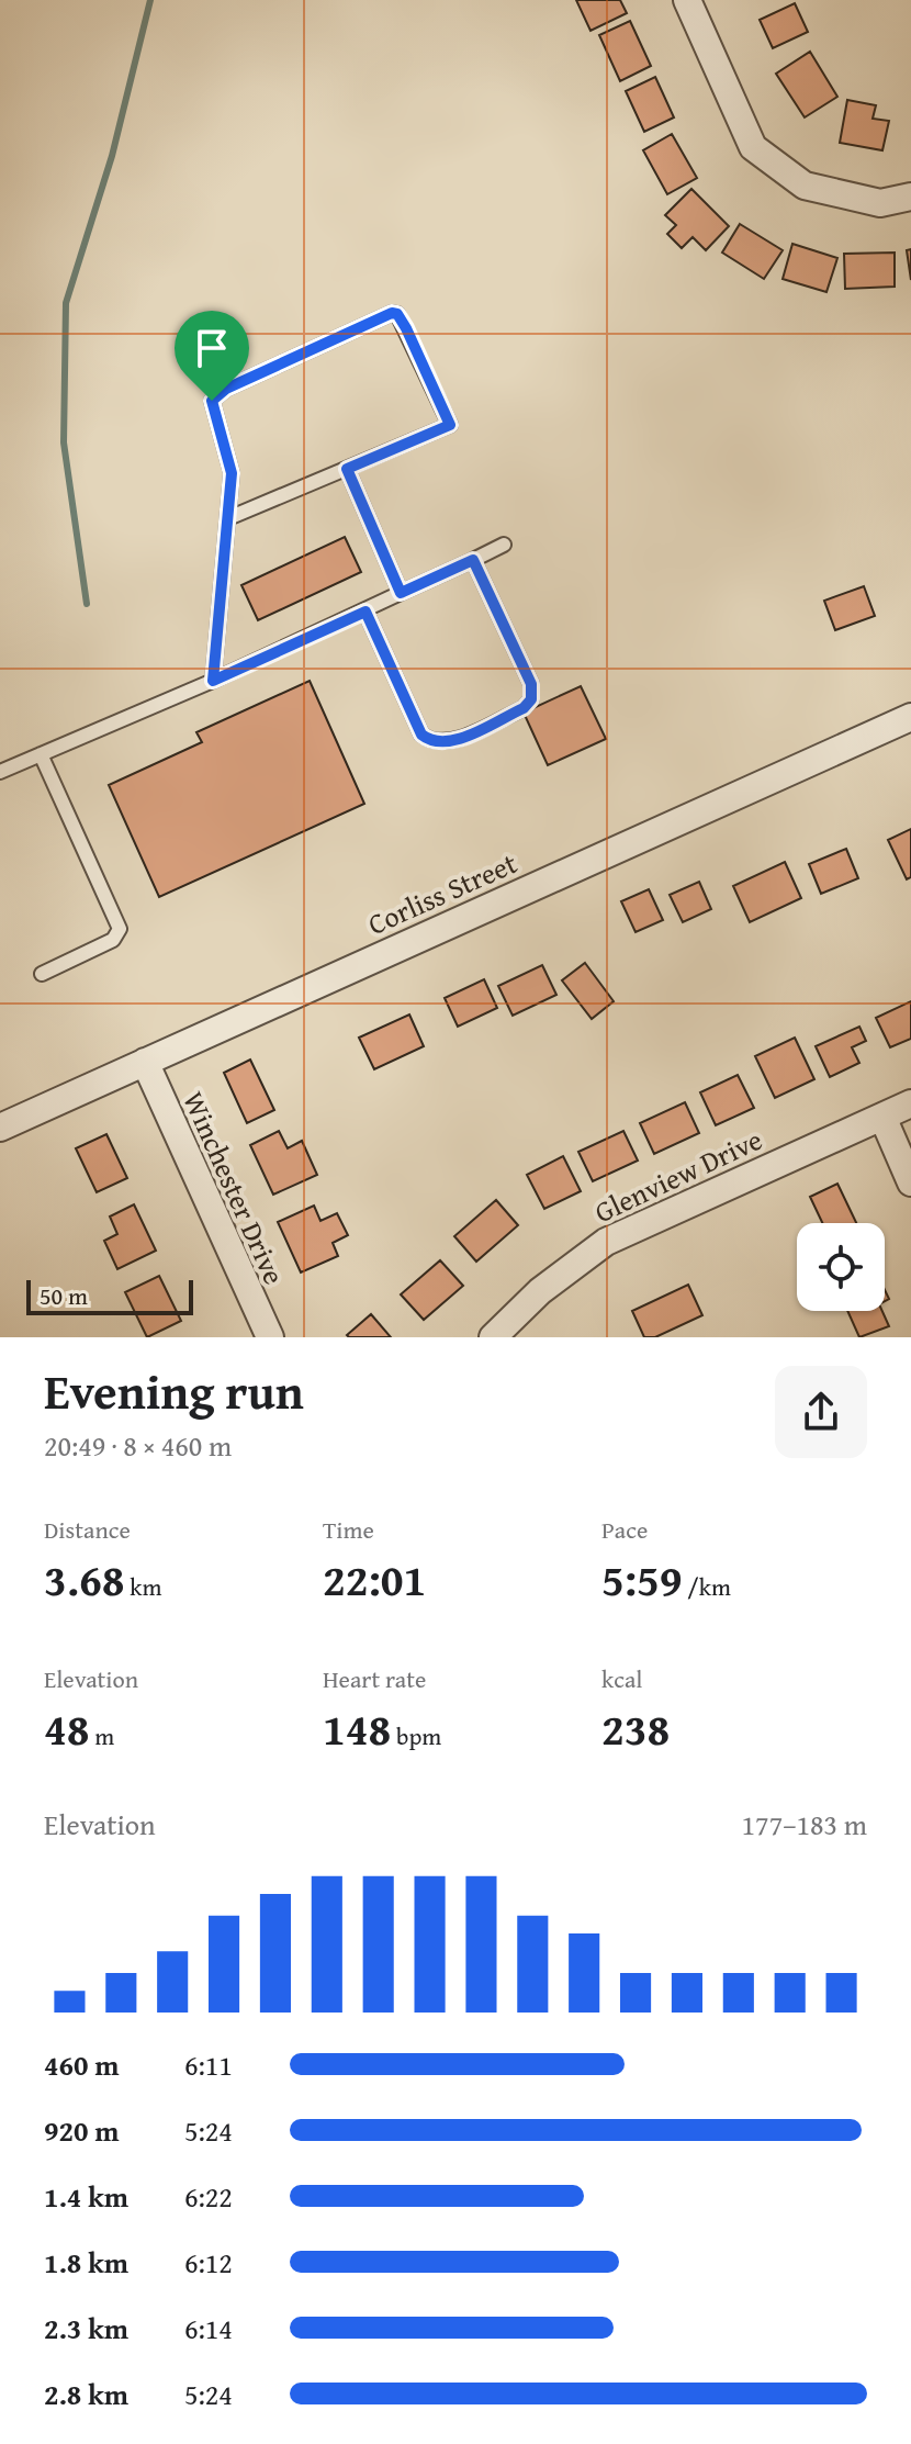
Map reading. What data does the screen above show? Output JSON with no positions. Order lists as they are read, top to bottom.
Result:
{
  "streets": {
    "street": ["Corliss Street", "Glenview Drive", "Winchester Drive"]
  },
  "crossings": [
    ["Corliss Street", "Winchester Drive"]
  ],
  "scale_bar": "50 m",
  "page": {
    "scale": "50 m",
    "heading": ["Evening run", "20:49 · 8 × 460 m"],
    "stats": [
      ["Distance", "3.68 km"],
      ["Time", "22:01"],
      ["Pace", "5:59 /km"],
      ["Elevation", "48 m"],
      ["Heart rate", "148 bpm"],
      ["kcal", "238"]
    ],
    "chart": ["Elevation", "177–183 m"],
    "list": [
      {
        "name": "460 m",
        "note": "6:11"
      },
      {
        "name": "920 m",
        "note": "5:24"
      },
      {
        "name": "1.4 km",
        "note": "6:22"
      },
      {
        "name": "1.8 km",
        "note": "6:12"
      },
      {
        "name": "2.3 km",
        "note": "6:14"
      },
      {
        "name": "2.8 km",
        "note": "5:24"
      }
    ]
  }
}
